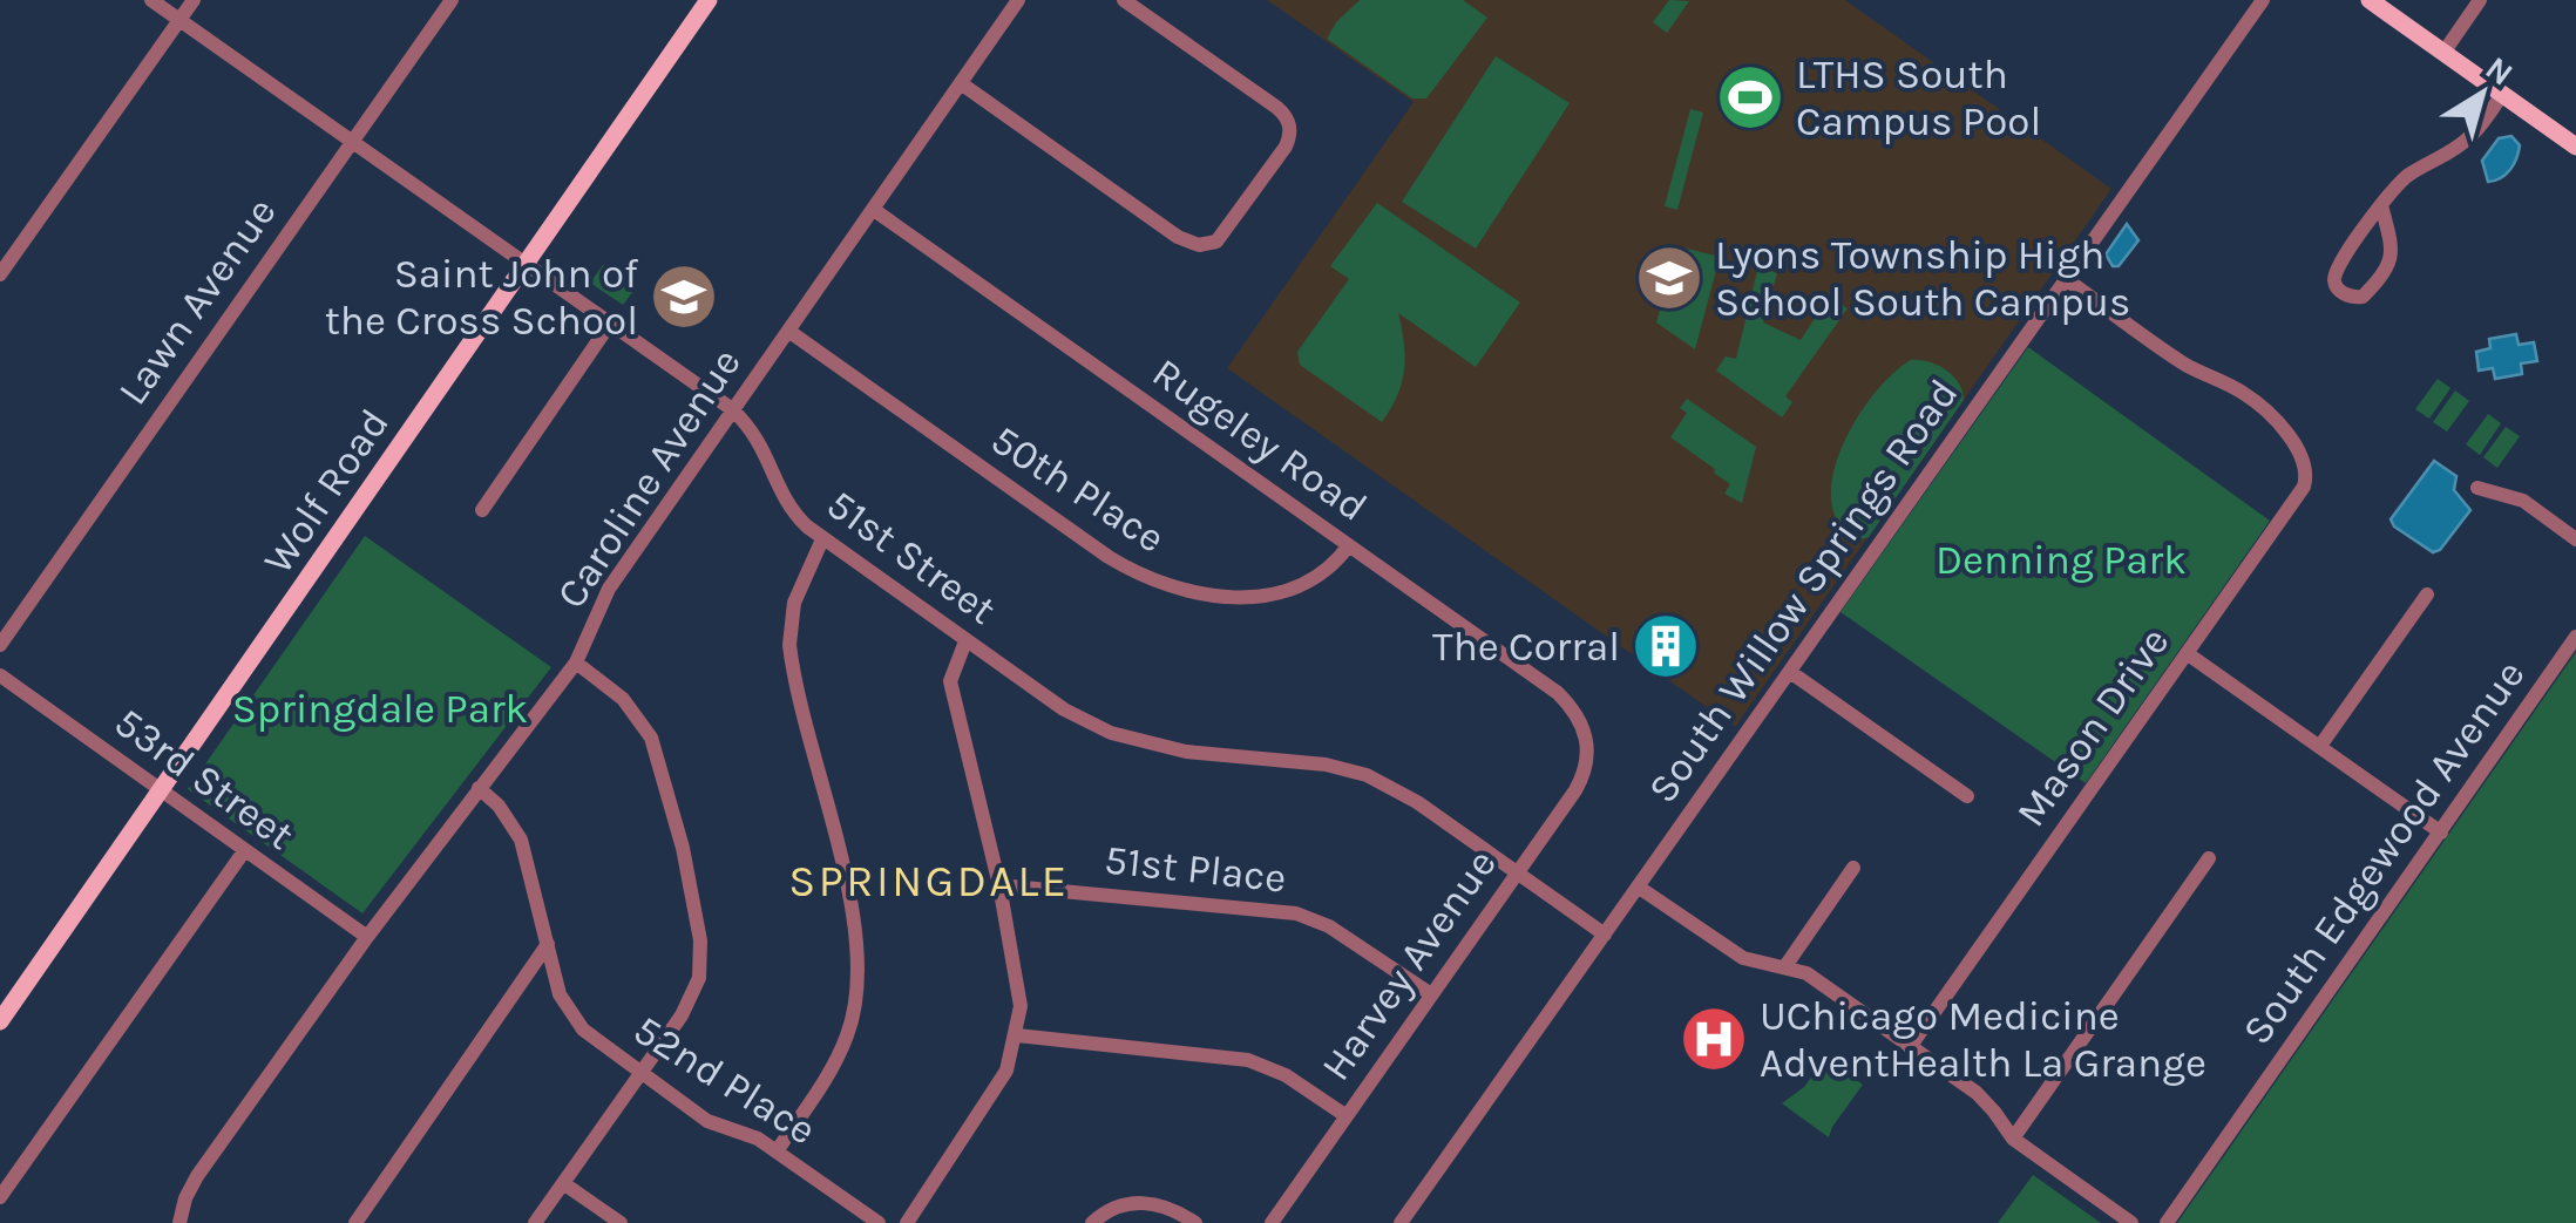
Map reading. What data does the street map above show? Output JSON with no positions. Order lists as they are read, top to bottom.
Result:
{
  "streets": {
    "main road": ["Wolf Road"],
    "street": [
      "Lawn Avenue",
      "Rugeley Road",
      "Caroline Avenue",
      "50th Place",
      "51st Street",
      "South Willow Springs Road",
      "Mason Drive",
      "53rd Street",
      "South Edgewood Avenue",
      "51st Place",
      "Harvey Avenue",
      "52nd Place"
    ]
  },
  "crossings": [
    ["Lawn Avenue", "51st Street"],
    ["Rugeley Road", "Caroline Avenue"],
    ["Rugeley Road", "50th Place"],
    ["Rugeley Road", "Harvey Avenue"],
    ["Caroline Avenue", "50th Place"],
    ["Caroline Avenue", "51st Street"],
    ["Caroline Avenue", "53rd Street"],
    ["Caroline Avenue", "52nd Place"],
    ["Wolf Road", "51st Street"],
    ["Wolf Road", "53rd Street"],
    ["51st Street", "South Willow Springs Road"],
    ["51st Street", "Harvey Avenue"],
    ["South Willow Springs Road", "Mason Drive"],
    ["51st Place", "Harvey Avenue"]
  ],
  "districts": ["SPRINGDALE"],
  "parks": ["Denning Park", "Springdale Park"],
  "places": {
    "sports": ["LTHS South Campus Pool"],
    "school or university": ["Lyons Township High School South Campus", "Saint John of the Cross School"],
    "building": ["The Corral"],
    "hospital": ["UChicago Medicine AdventHealth La Grange"]
  },
  "north": "top right"
}
